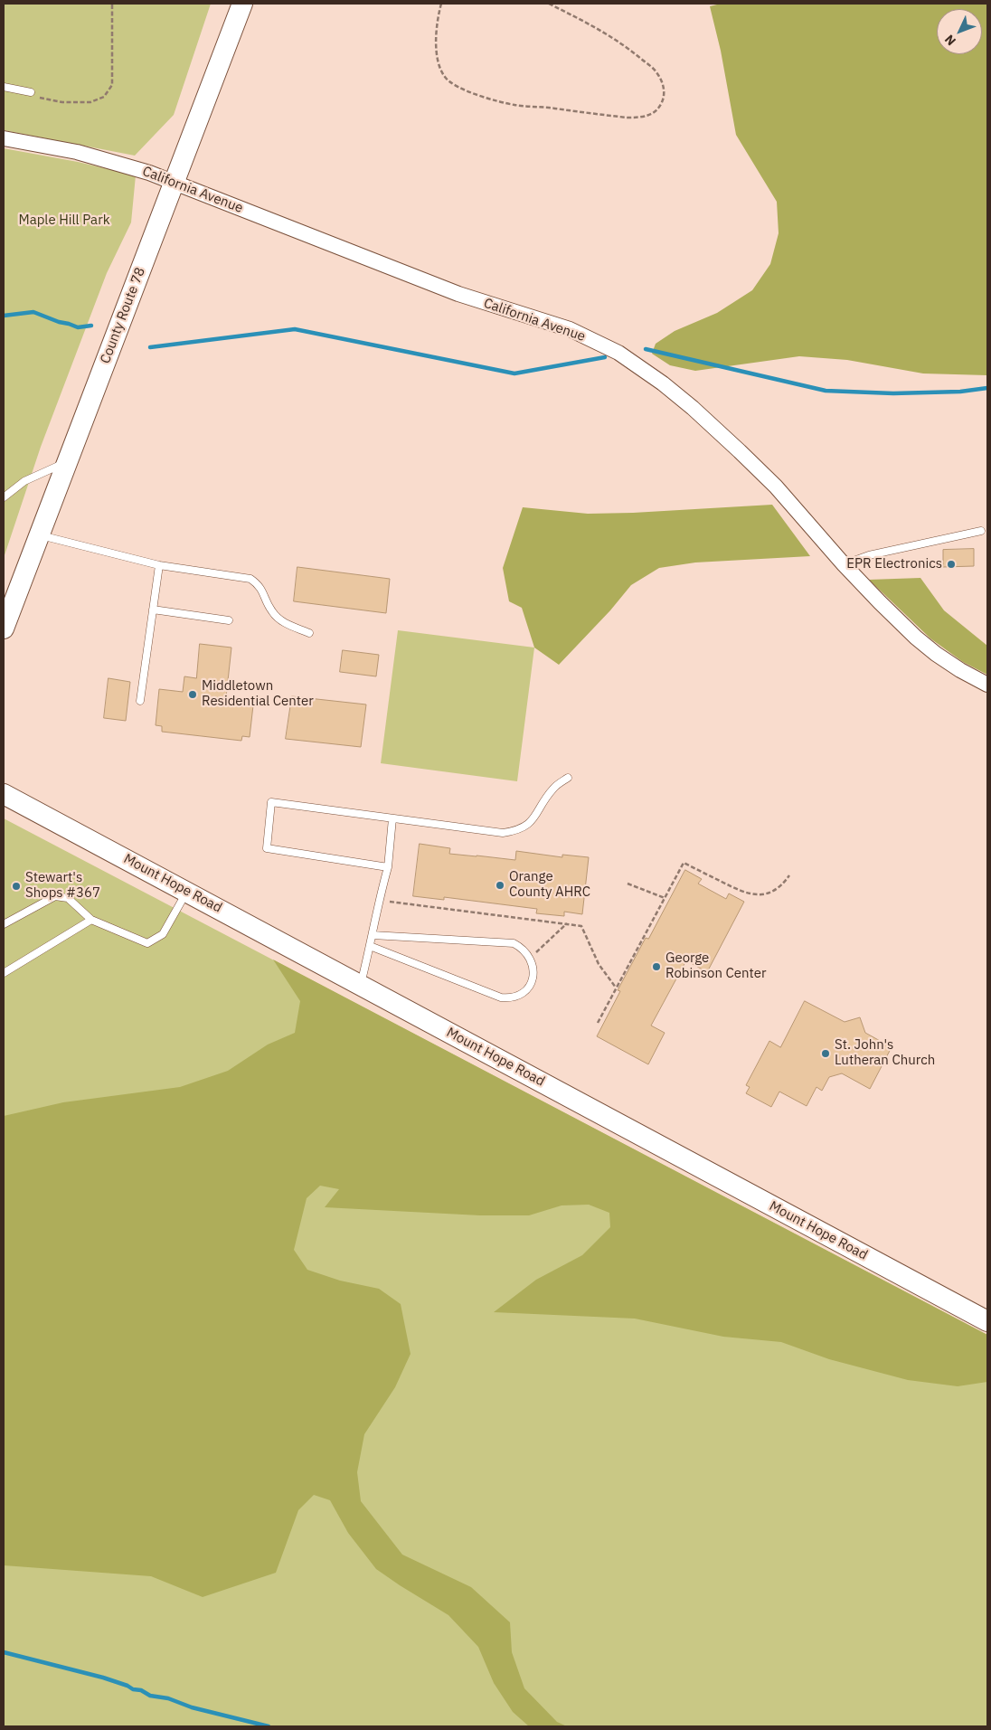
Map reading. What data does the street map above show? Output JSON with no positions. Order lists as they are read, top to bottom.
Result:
{
  "streets": {
    "street": ["California Avenue", "County Route 78", "Mount Hope Road"]
  },
  "crossings": [
    ["California Avenue", "County Route 78"]
  ],
  "parks": ["Maple Hill Park"],
  "places": [
    "EPR Electronics",
    "Middletown Residential Center",
    "Orange County AHRC",
    "Stewart's Shops #367",
    "George Robinson Center",
    "St. John's Lutheran Church"
  ],
  "north": "bottom left"
}
